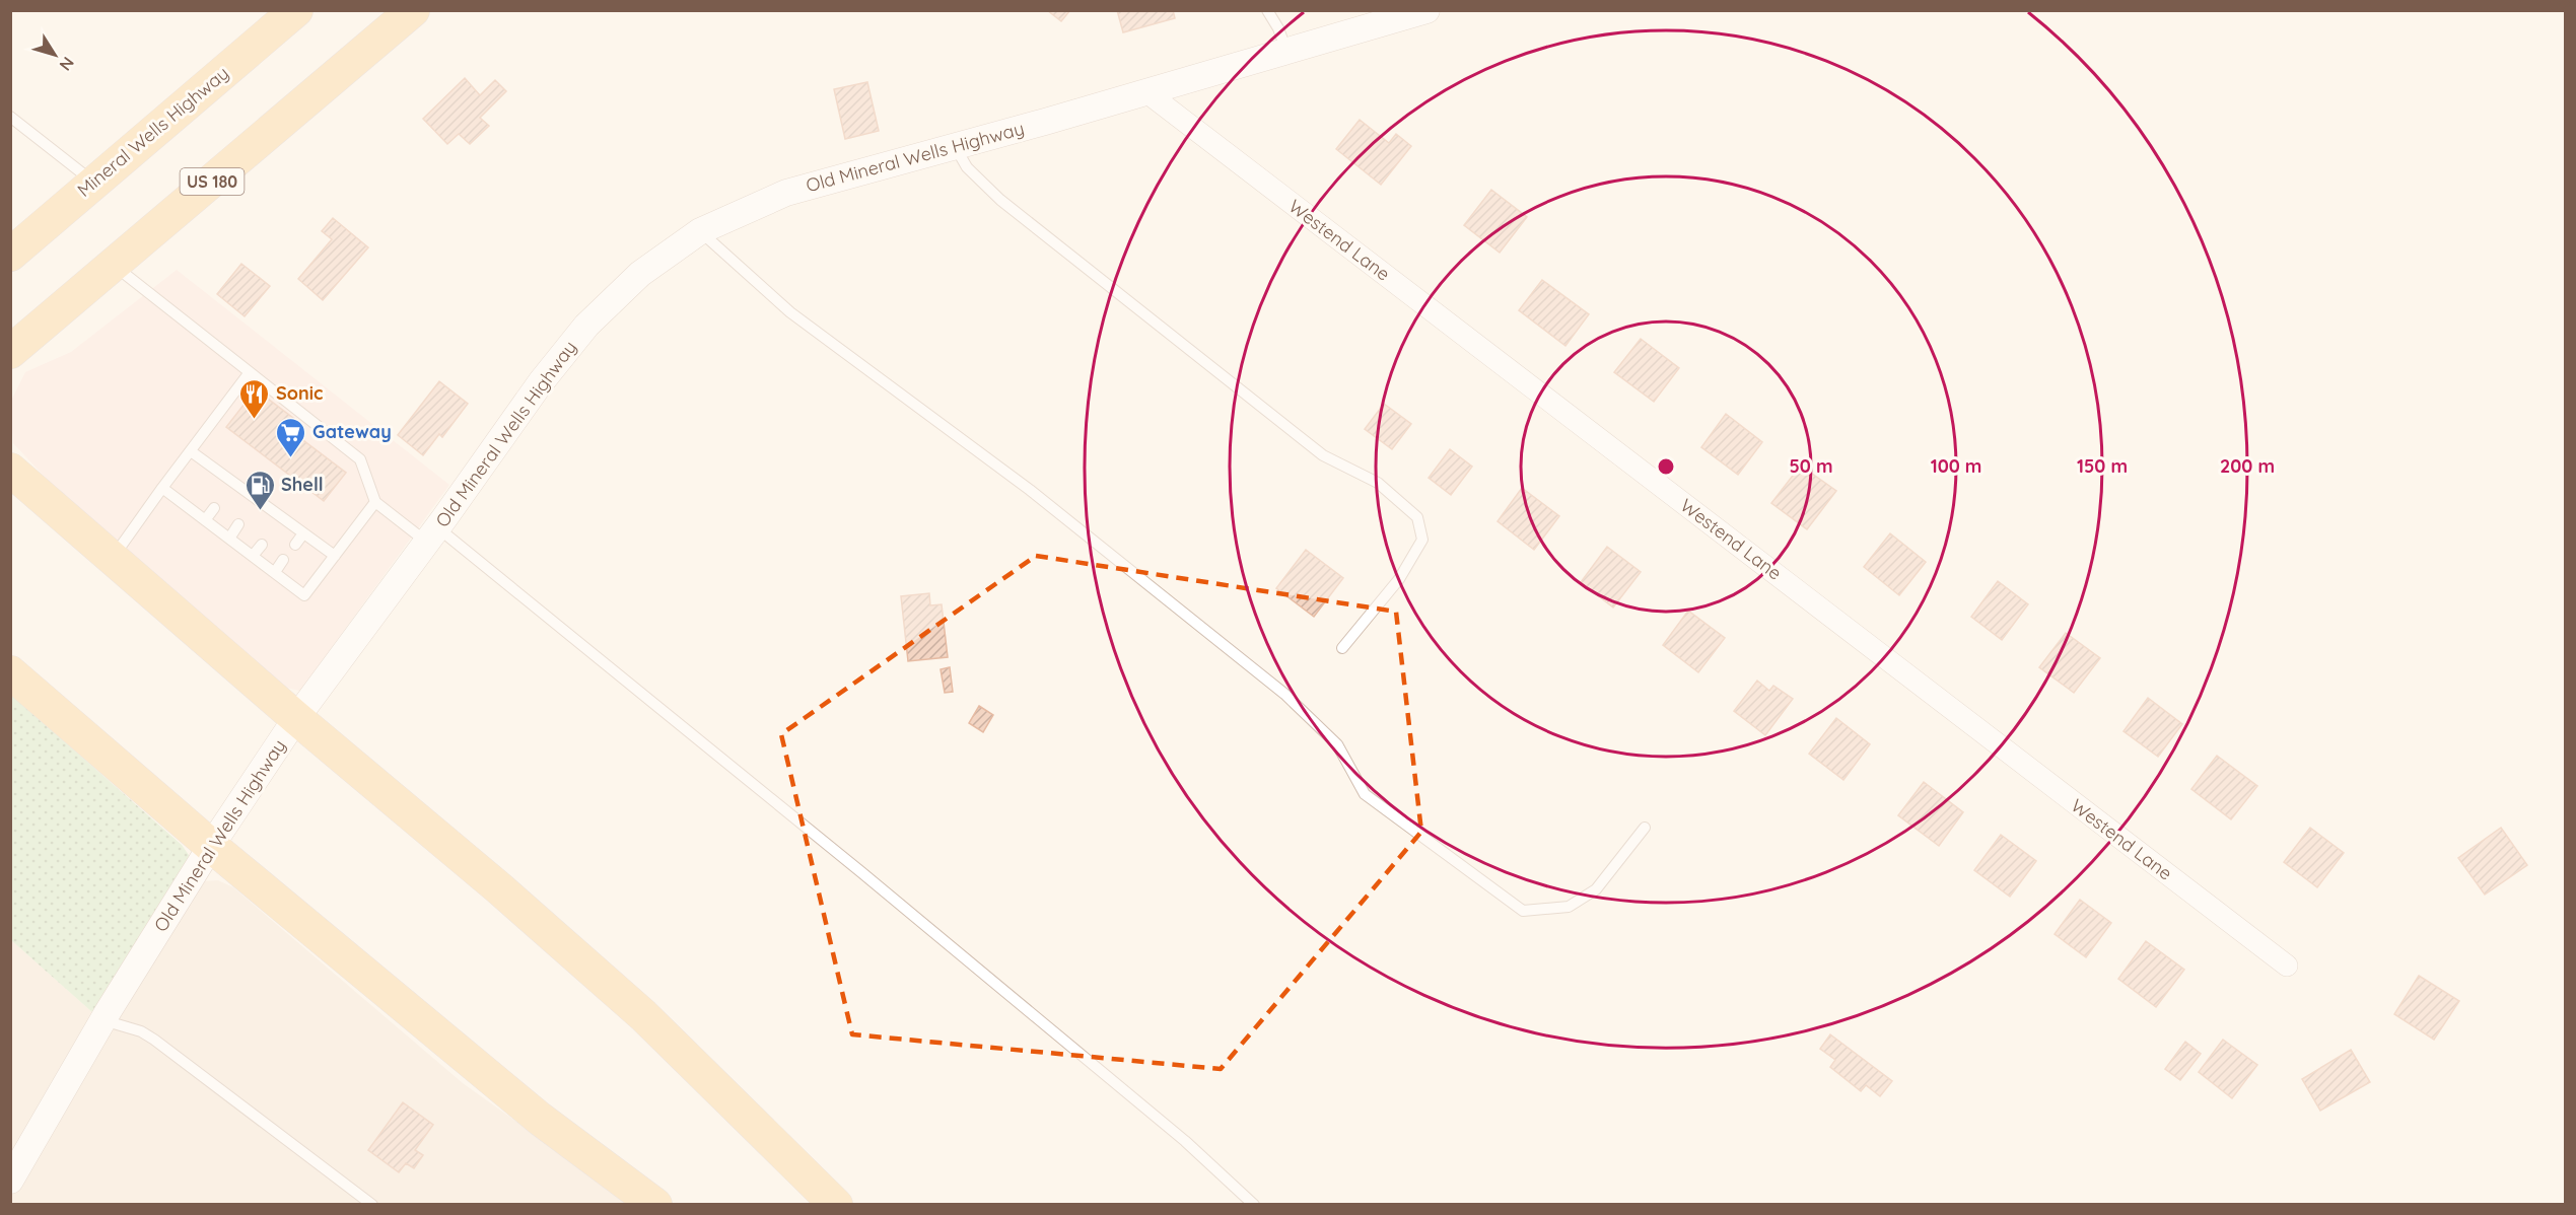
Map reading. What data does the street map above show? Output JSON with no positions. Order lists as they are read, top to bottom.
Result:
{
  "streets": {
    "main road": ["Mineral Wells Highway", "US 180"],
    "street": ["Old Mineral Wells Highway", "Westend Lane"]
  },
  "crossings": [
    ["Old Mineral Wells Highway", "Westend Lane"]
  ],
  "places": {
    "restaurant": ["Sonic"],
    "supermarket": ["Gateway"],
    "fuel station": ["Shell"]
  },
  "north": "bottom right",
  "rings": [
    "50 m",
    "100 m",
    "150 m",
    "200 m"
  ]
}
